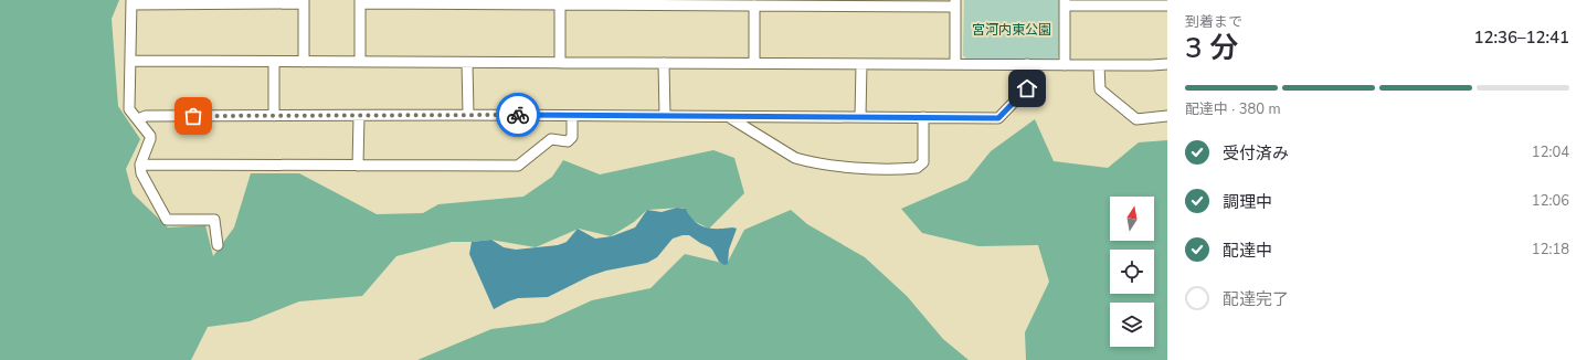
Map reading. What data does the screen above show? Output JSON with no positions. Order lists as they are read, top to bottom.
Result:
{
  "parks": ["宮河内東公園"],
  "north": "top",
  "page": {
    "heading": ["3 分", "到着まで", "12:36–12:41"],
    "bar": "配達中 · 380 m",
    "list": [
      ["受付済み", "12:04"],
      ["調理中", "12:06"],
      ["配達中", "12:18"],
      "配達完了"
    ]
  }
}
